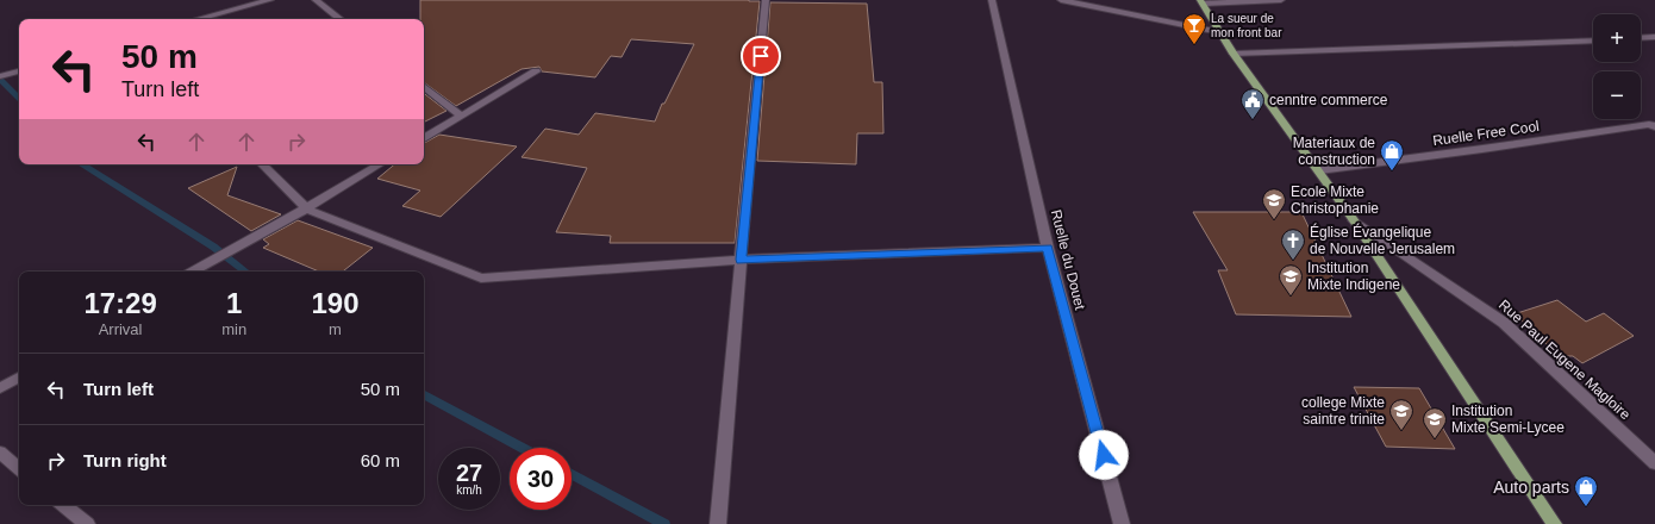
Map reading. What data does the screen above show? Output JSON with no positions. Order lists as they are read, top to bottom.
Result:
{
  "streets": {
    "street": ["Ruelle Free Cool", "Ruelle du Douet", "Rue Paul Eugene Magloire"]
  },
  "places": {
    "bar": ["La sueur de mon front bar"],
    "public building": ["cenntre commerce"],
    "shop": ["Materiaux de construction", "Auto parts"],
    "school or university": [
      "Ecole Mixte Christophanie",
      "Institution Mixte Indigene",
      "college Mixte saintre trinite",
      "Institution Mixte Semi-Lycee"
    ],
    "church": ["Église Évangelique de Nouvelle Jerusalem"]
  },
  "page": {
    "map_buttons": ["+", "−"],
    "turn": ["50 m", "Turn left"],
    "eta": [
      "17:29",
      "Arrival",
      "1",
      "min",
      "190",
      "m"
    ],
    "list": [
      {
        "name": "Turn left",
        "value": "50 m"
      },
      {
        "name": "Turn right",
        "value": "60 m"
      }
    ],
    "speed": "27 km/h",
    "limit": "30"
  }
}
